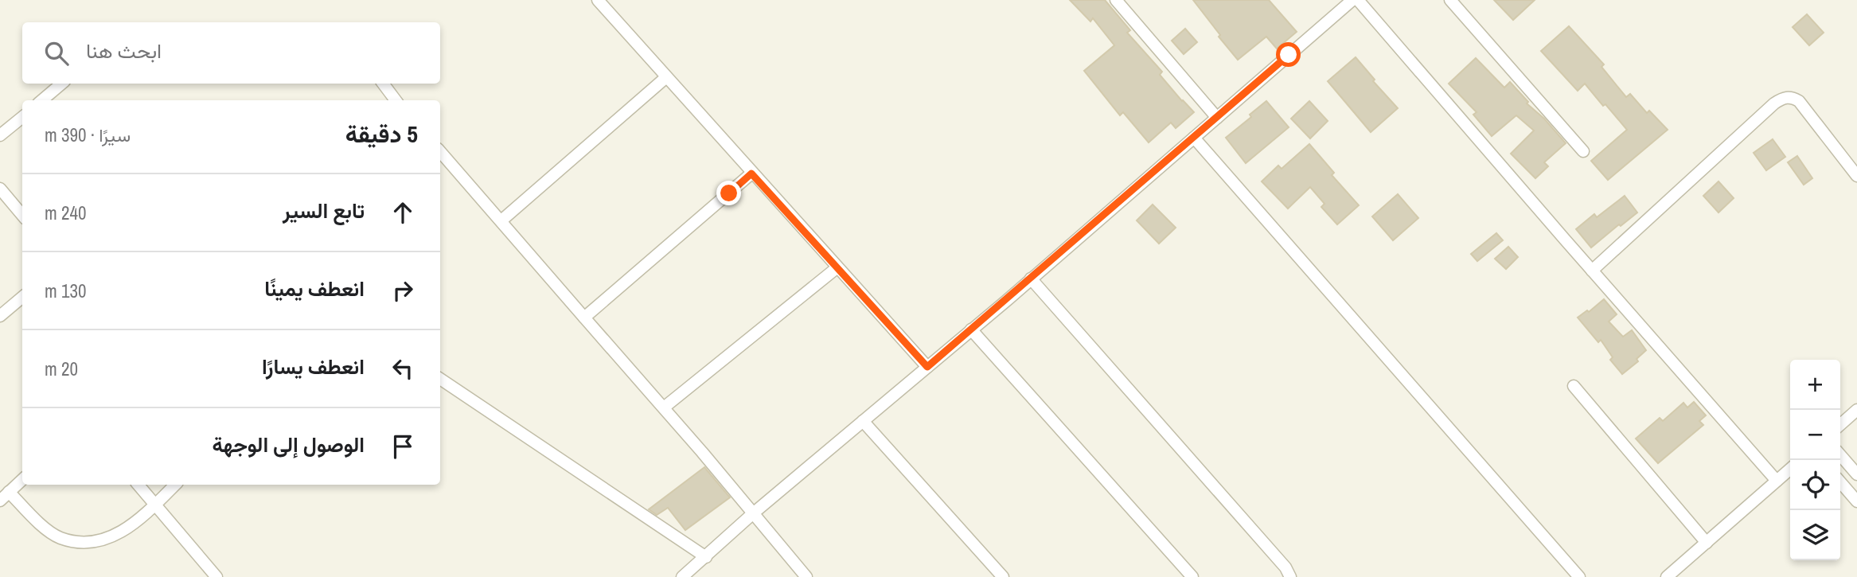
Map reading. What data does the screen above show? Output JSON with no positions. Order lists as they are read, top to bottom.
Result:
{
  "page": {
    "search": "ابحث هنا",
    "heading": ["5 دقيقة", "سيرًا · 390 m"],
    "list": [
      ["تابع السير", "240 m"],
      ["انعطف يمينًا", "130 m"],
      ["انعطف يسارًا", "20 m"],
      "الوصول إلى الوجهة"
    ],
    "map_buttons": ["+", "−"]
  }
}
